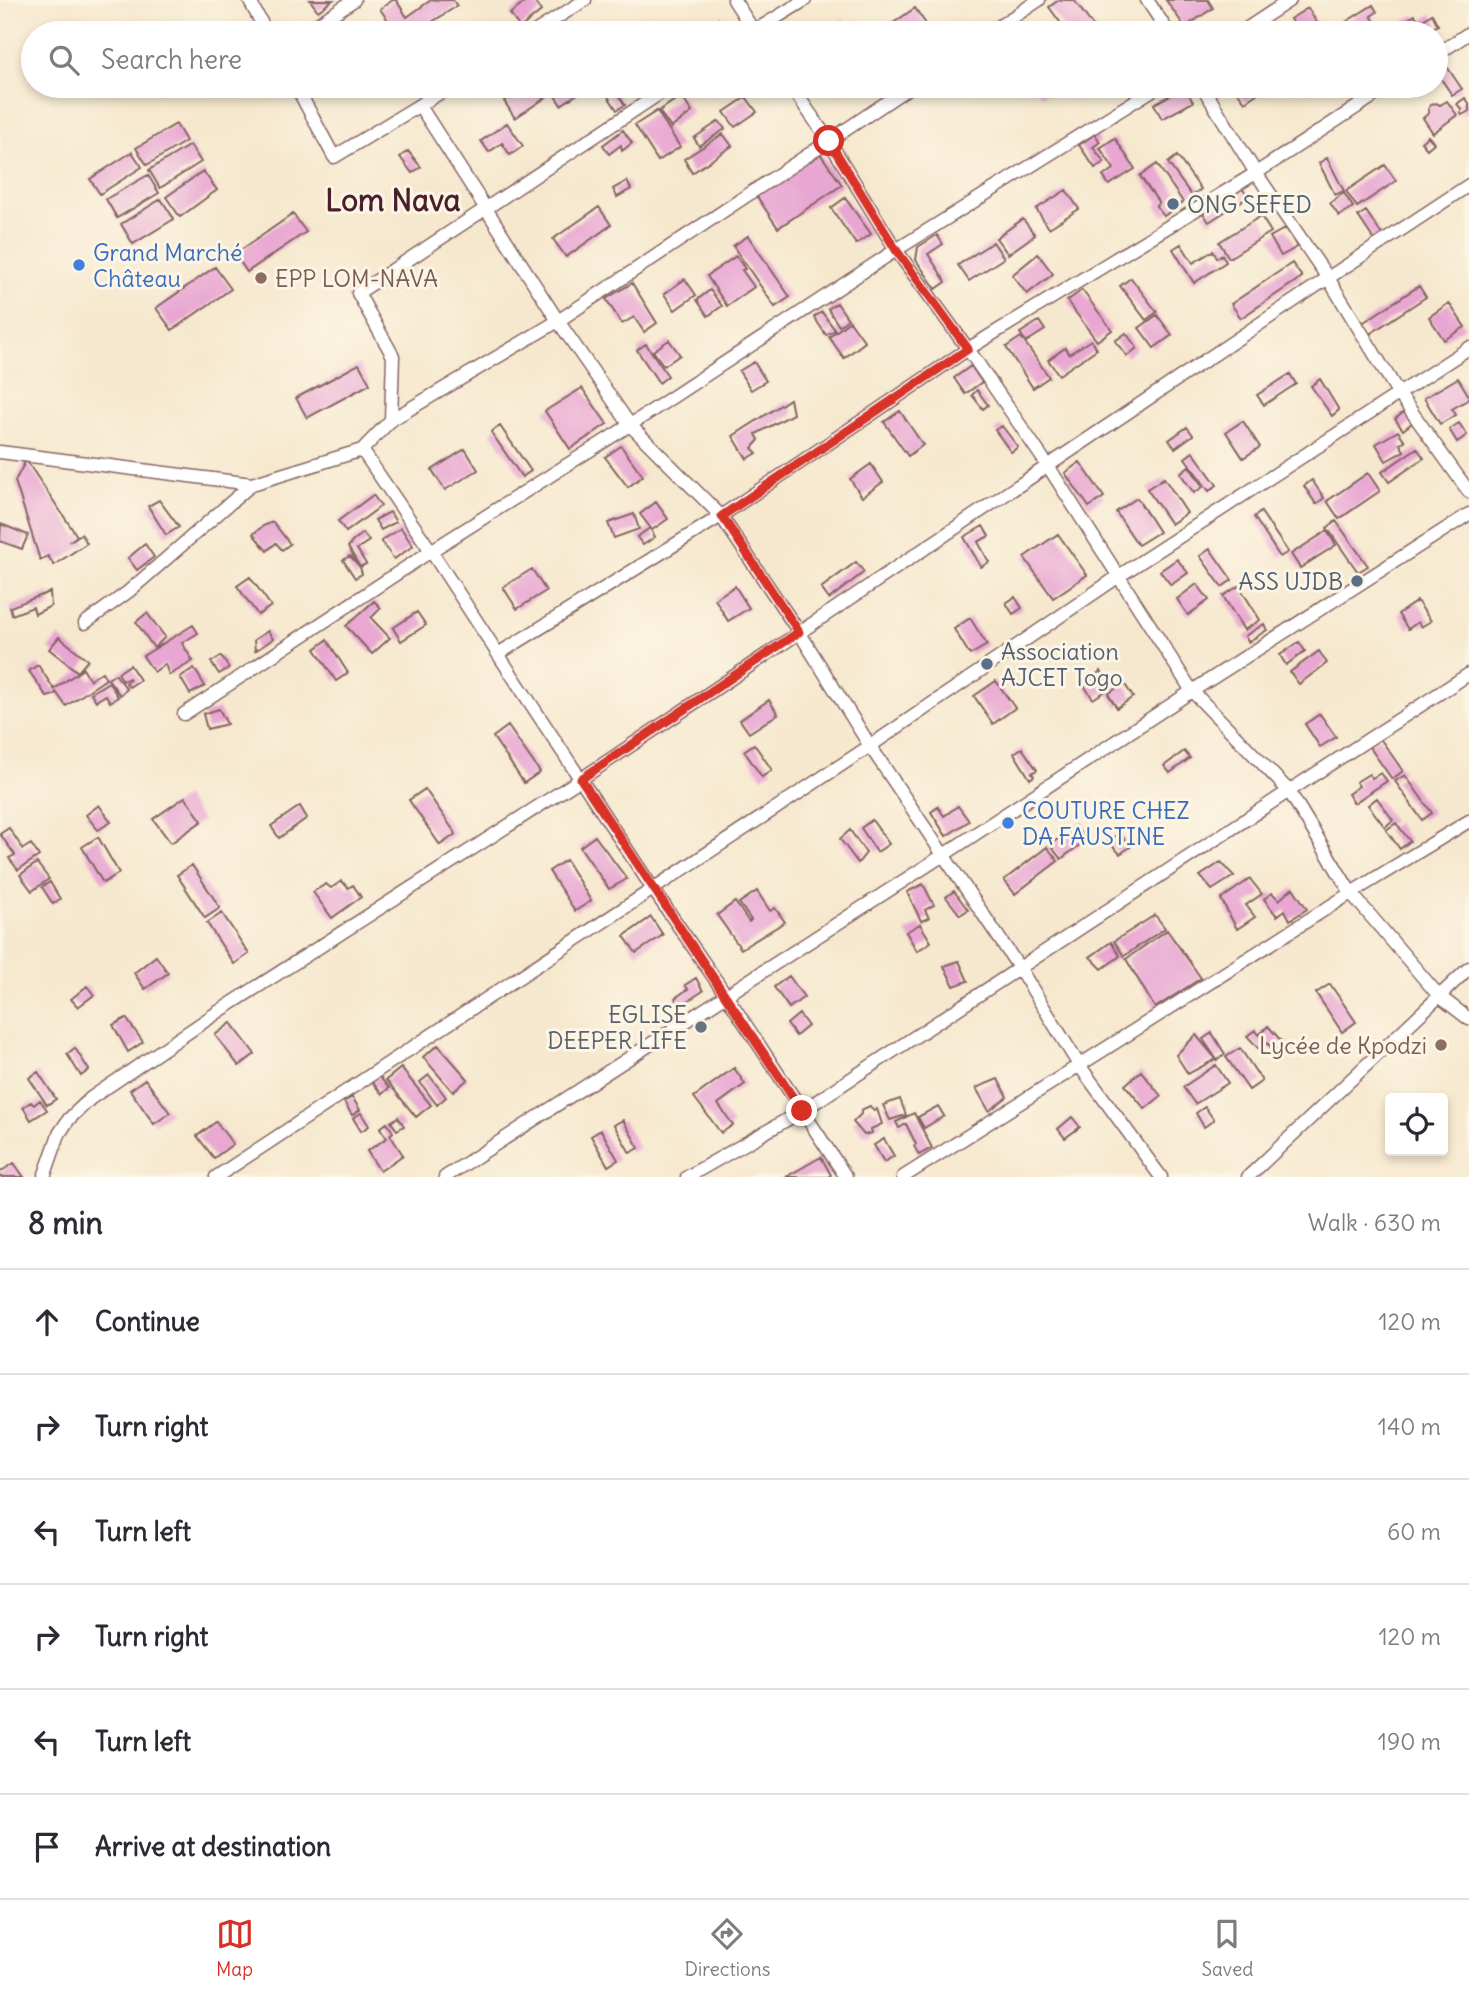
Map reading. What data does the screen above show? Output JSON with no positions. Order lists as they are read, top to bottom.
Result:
{
  "districts": ["Lom Nava"],
  "places": [
    "ONG SEFED",
    "Grand Marché Château",
    "EPP LOM-NAVA",
    "ASS UJDB",
    "Association AJCET Togo",
    "COUTURE CHEZ DA FAUSTINE",
    "EGLISE DEEPER LIFE",
    "Lycée de Kpodzi"
  ],
  "page": {
    "search": "Search here",
    "heading": ["8 min", "Walk · 630 m"],
    "list": [
      ["Continue", "120 m"],
      ["Turn right", "140 m"],
      ["Turn left", "60 m"],
      ["Turn right", "120 m"],
      ["Turn left", "190 m"],
      "Arrive at destination"
    ],
    "nav": ["Map", "Directions", "Saved"]
  }
}
